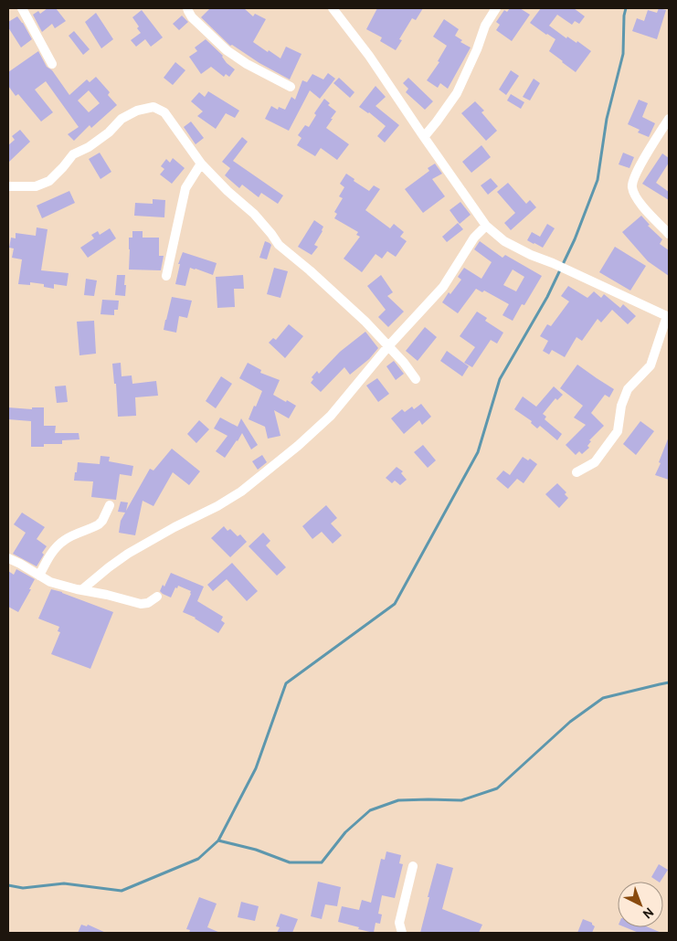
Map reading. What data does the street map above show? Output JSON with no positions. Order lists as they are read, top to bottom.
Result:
{
  "north": "bottom right"
}
